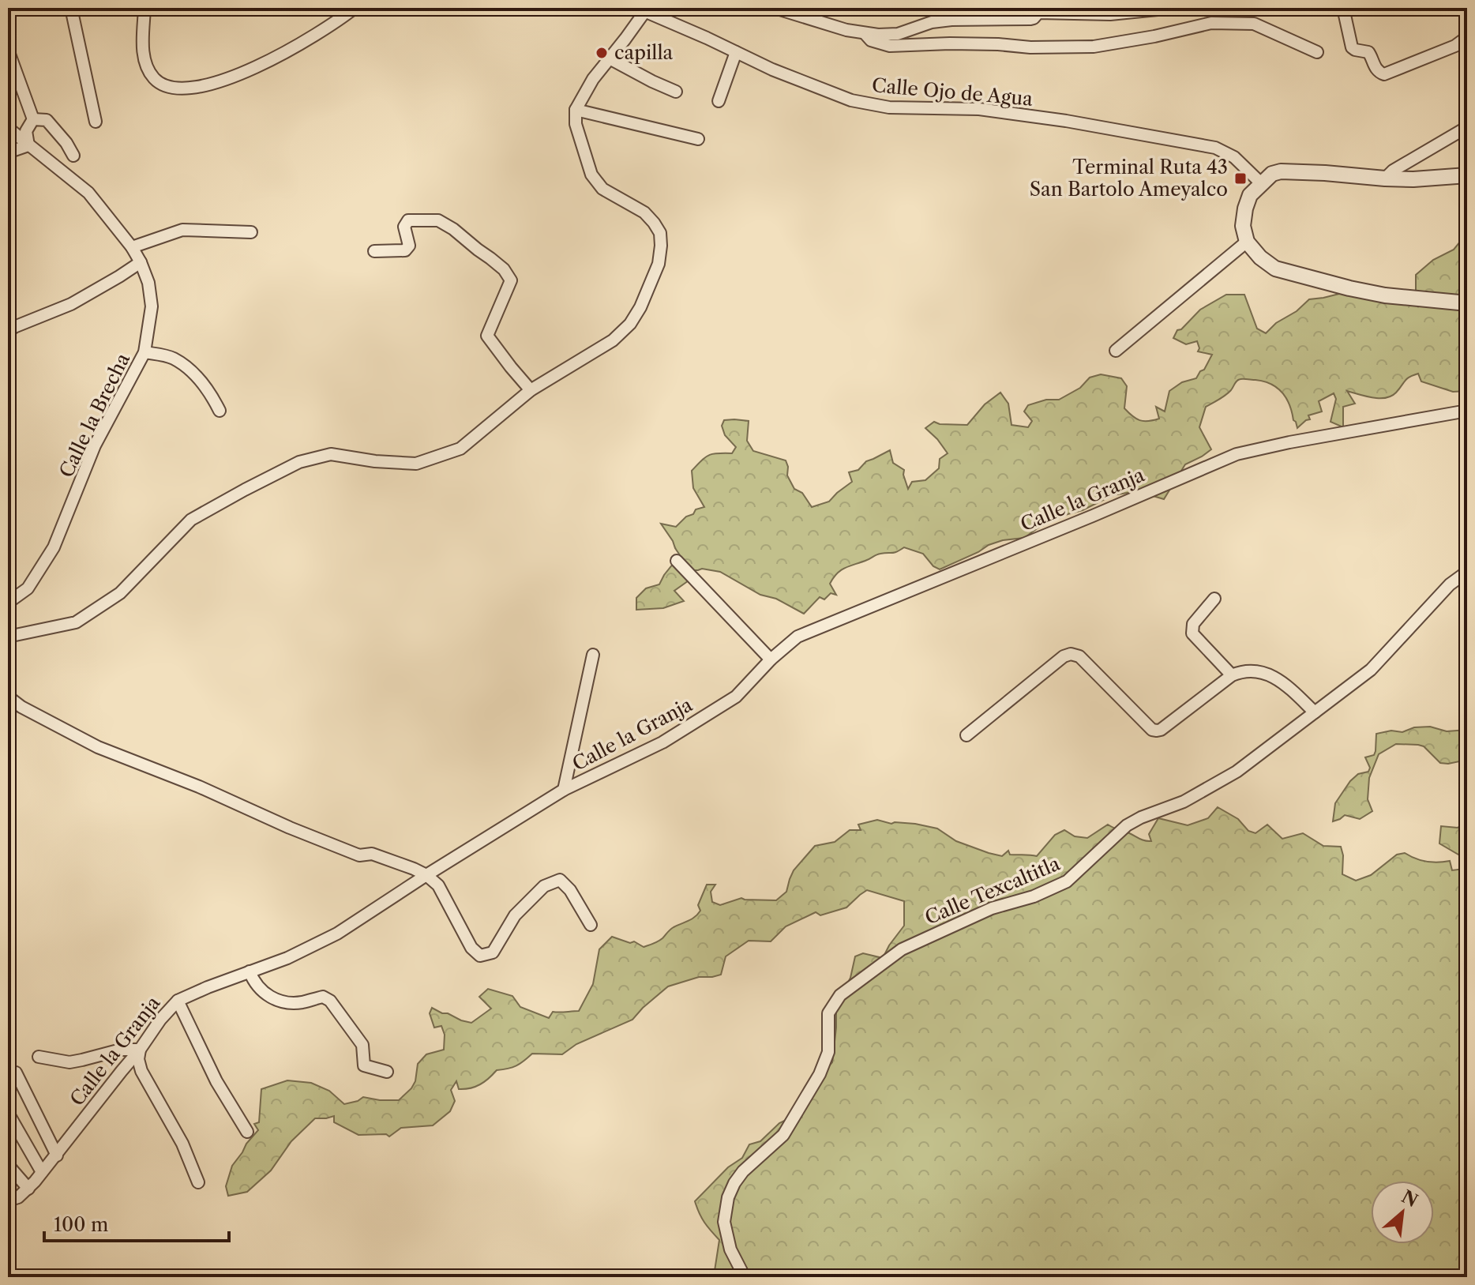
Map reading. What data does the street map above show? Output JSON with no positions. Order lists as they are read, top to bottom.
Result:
{
  "streets": {
    "street": [
      "Calle Ojo de Agua",
      "Calle la Brecha",
      "Calle la Granja",
      "Calle Texcaltitla"
    ]
  },
  "places": {
    "other": ["capilla"],
    "transit": ["Terminal Ruta 43 San Bartolo Ameyalco"]
  },
  "scale_bar": "100 m",
  "north": "top right"
}
